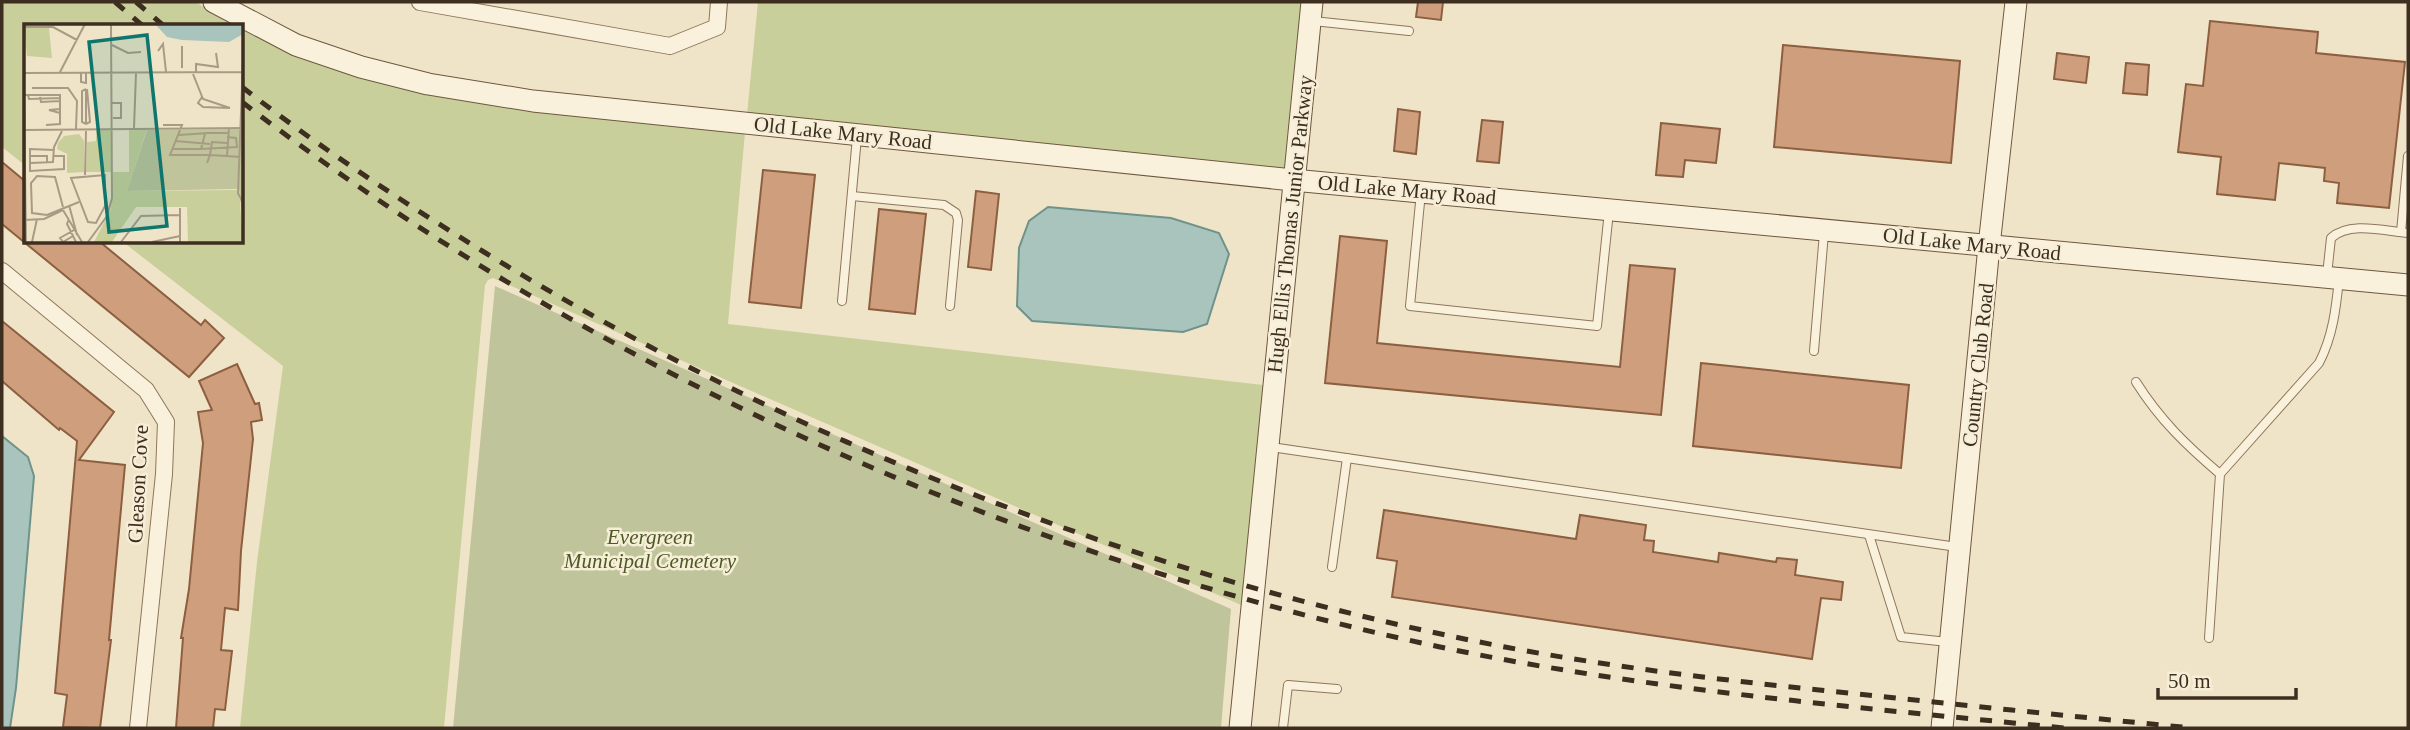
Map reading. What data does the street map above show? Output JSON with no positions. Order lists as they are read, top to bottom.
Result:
{
  "streets": {
    "street": [
      "Old Lake Mary Road",
      "Hugh Ellis Thomas Junior Parkway",
      "Country Club Road",
      "Gleason Cove"
    ]
  },
  "crossings": [
    ["Old Lake Mary Road", "Hugh Ellis Thomas Junior Parkway"],
    ["Old Lake Mary Road", "Country Club Road"]
  ],
  "parks": ["Evergreen Municipal Cemetery"],
  "scale_bar": "50 m"
}
